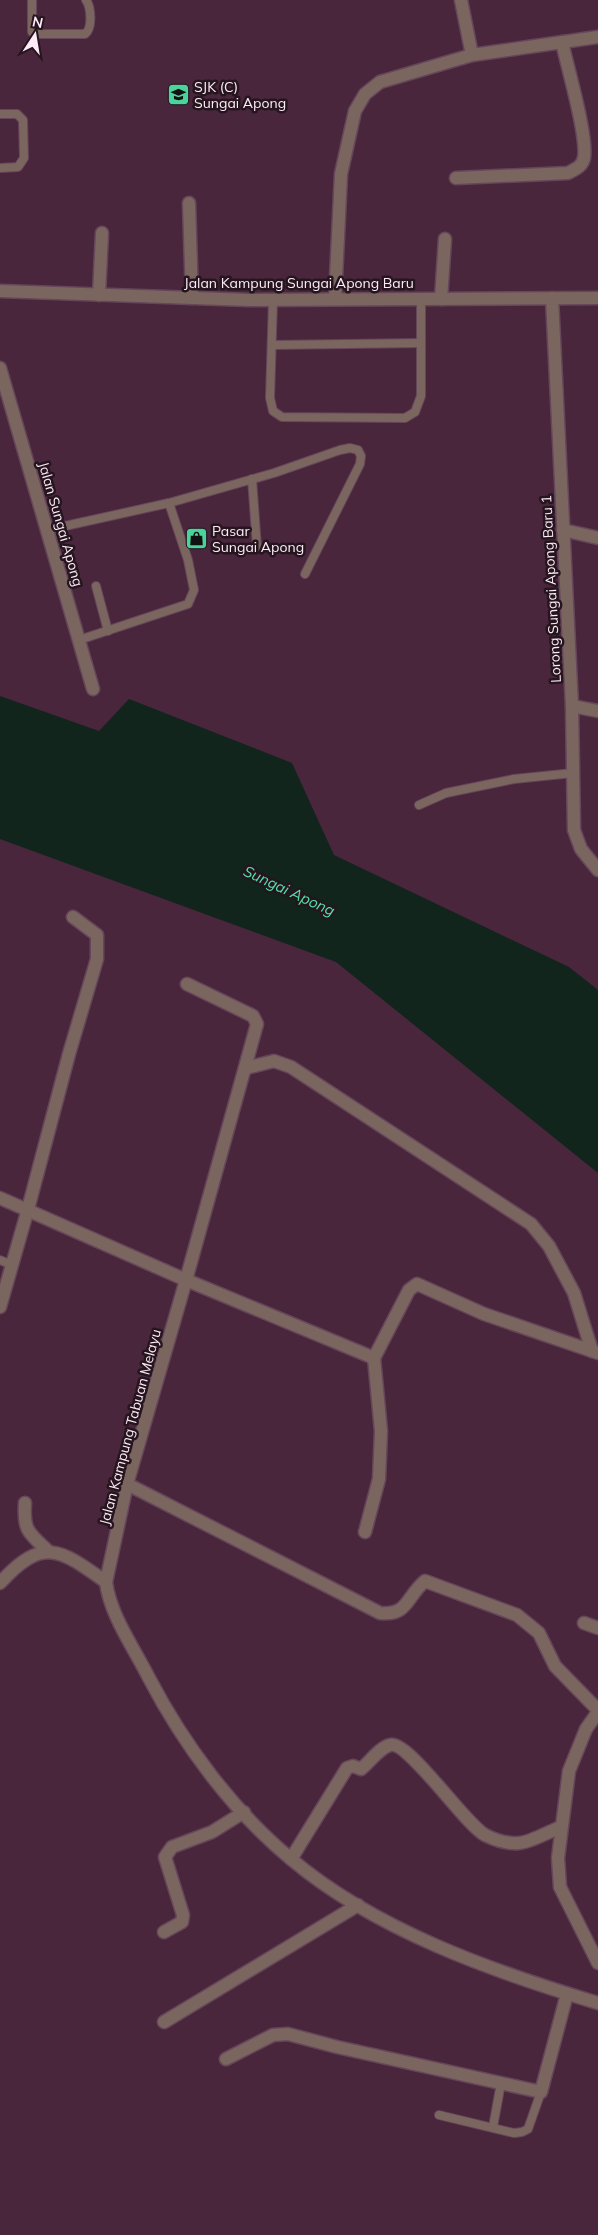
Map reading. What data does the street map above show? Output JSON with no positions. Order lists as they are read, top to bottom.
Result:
{
  "streets": {
    "street": [
      "Jalan Kampung Sungai Apong Baru",
      "Jalan Sungai Apong",
      "Lorong Sungai Apong Baru 1",
      "Jalan Kampung Tabuan Melayu"
    ]
  },
  "crossings": [
    ["Jalan Kampung Sungai Apong Baru", "Lorong Sungai Apong Baru 1"]
  ],
  "water": ["Sungai Apong"],
  "places": {
    "school or university": ["SJK (C) Sungai Apong"],
    "shop": ["Pasar Sungai Apong"]
  },
  "north": "top"
}
